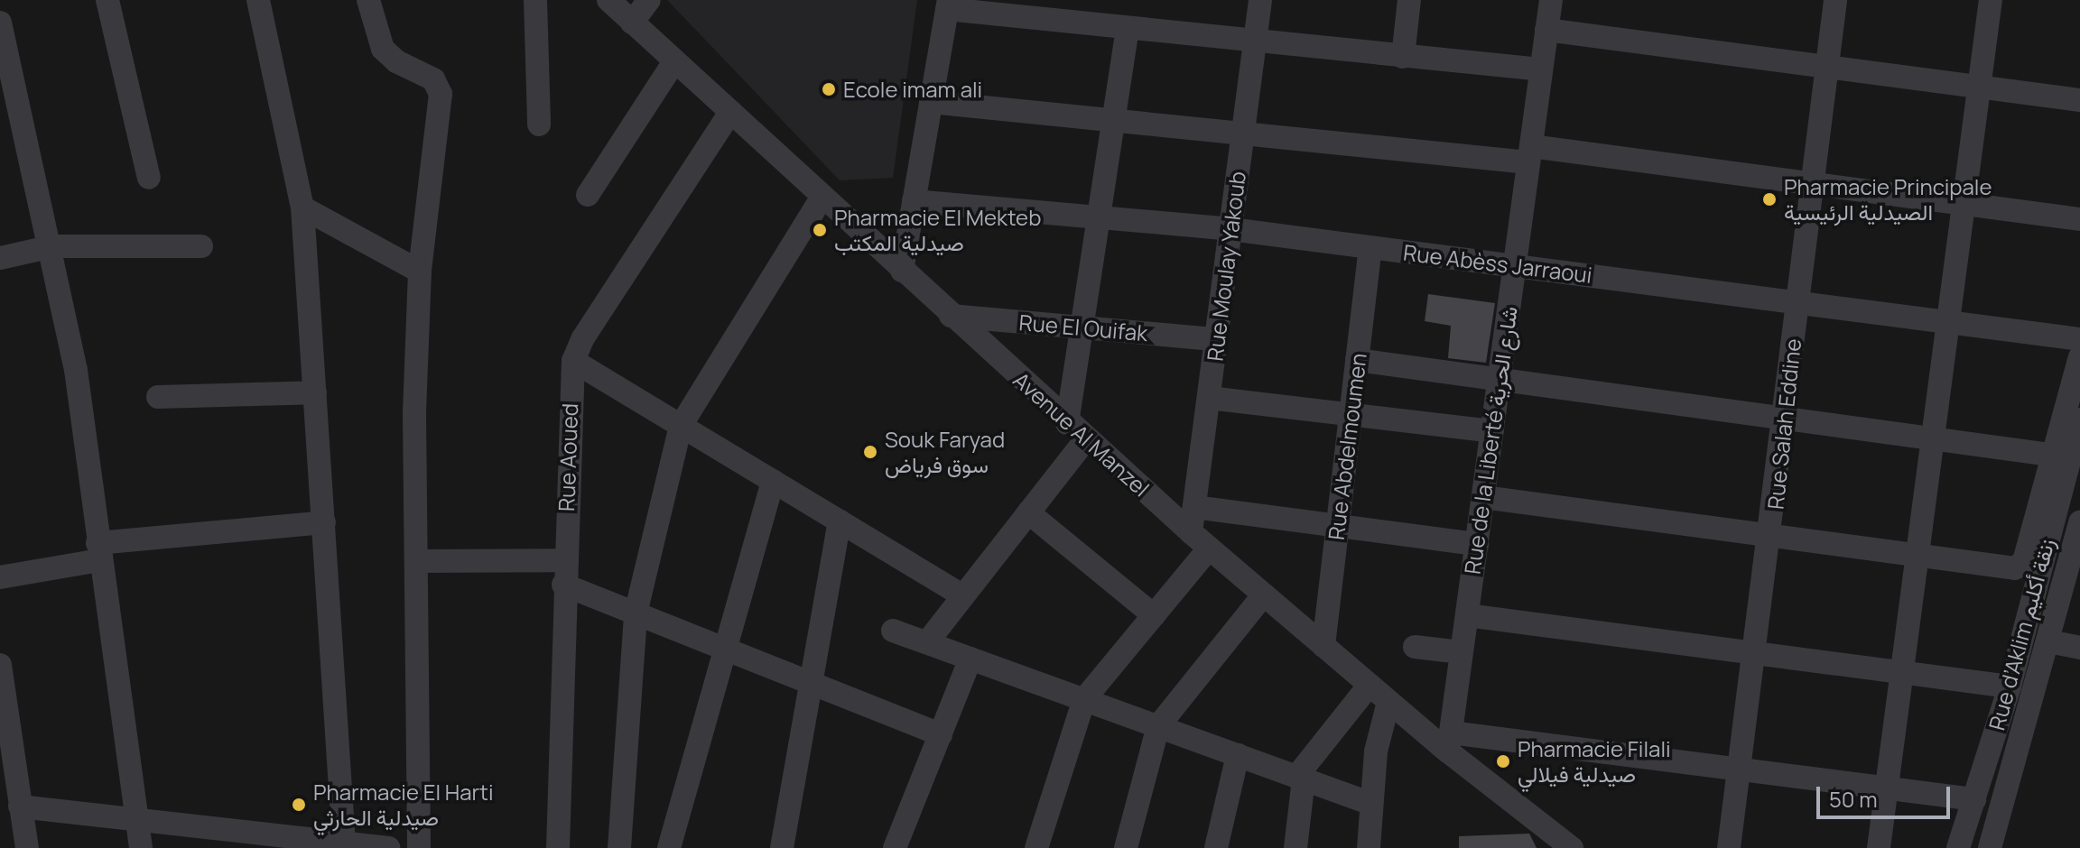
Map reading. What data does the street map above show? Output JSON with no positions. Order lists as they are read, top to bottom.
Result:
{
  "streets": {
    "street": [
      "Rue Abèss Jarraoui",
      "Rue Moulay Yakoub",
      "Rue El Ouifak",
      "Rue Salah Eddine",
      "Avenue Al Manzel",
      "Rue de la Liberté شارع الحرية",
      "Rue Abdelmoumen",
      "Rue Aoued",
      "Rue d’Aklim زنقة أكليم"
    ]
  },
  "crossings": [
    ["Rue Abèss Jarraoui", "Rue Moulay Yakoub"],
    ["Rue Abèss Jarraoui", "Rue Salah Eddine"],
    ["Rue Abèss Jarraoui", "Rue de la Liberté شارع الحرية"],
    ["Rue Abèss Jarraoui", "Rue Abdelmoumen"],
    ["Rue Moulay Yakoub", "Rue El Ouifak"],
    ["Rue Moulay Yakoub", "Avenue Al Manzel"],
    ["Rue El Ouifak", "Avenue Al Manzel"],
    ["Avenue Al Manzel", "Rue de la Liberté شارع الحرية"],
    ["Avenue Al Manzel", "Rue Abdelmoumen"],
    ["Avenue Al Manzel", "Rue Aoued"]
  ],
  "places": [
    "Ecole imam ali",
    "Pharmacie Principale الصيدلية الرئيسية",
    "Pharmacie El Mekteb صيدلية المكتب",
    "Souk Faryad سوق فرياض",
    "Pharmacie Filali صيدلية فيلالي",
    "Pharmacie El Harti صيدلية الحارثي"
  ],
  "scale_bar": "50 m"
}
